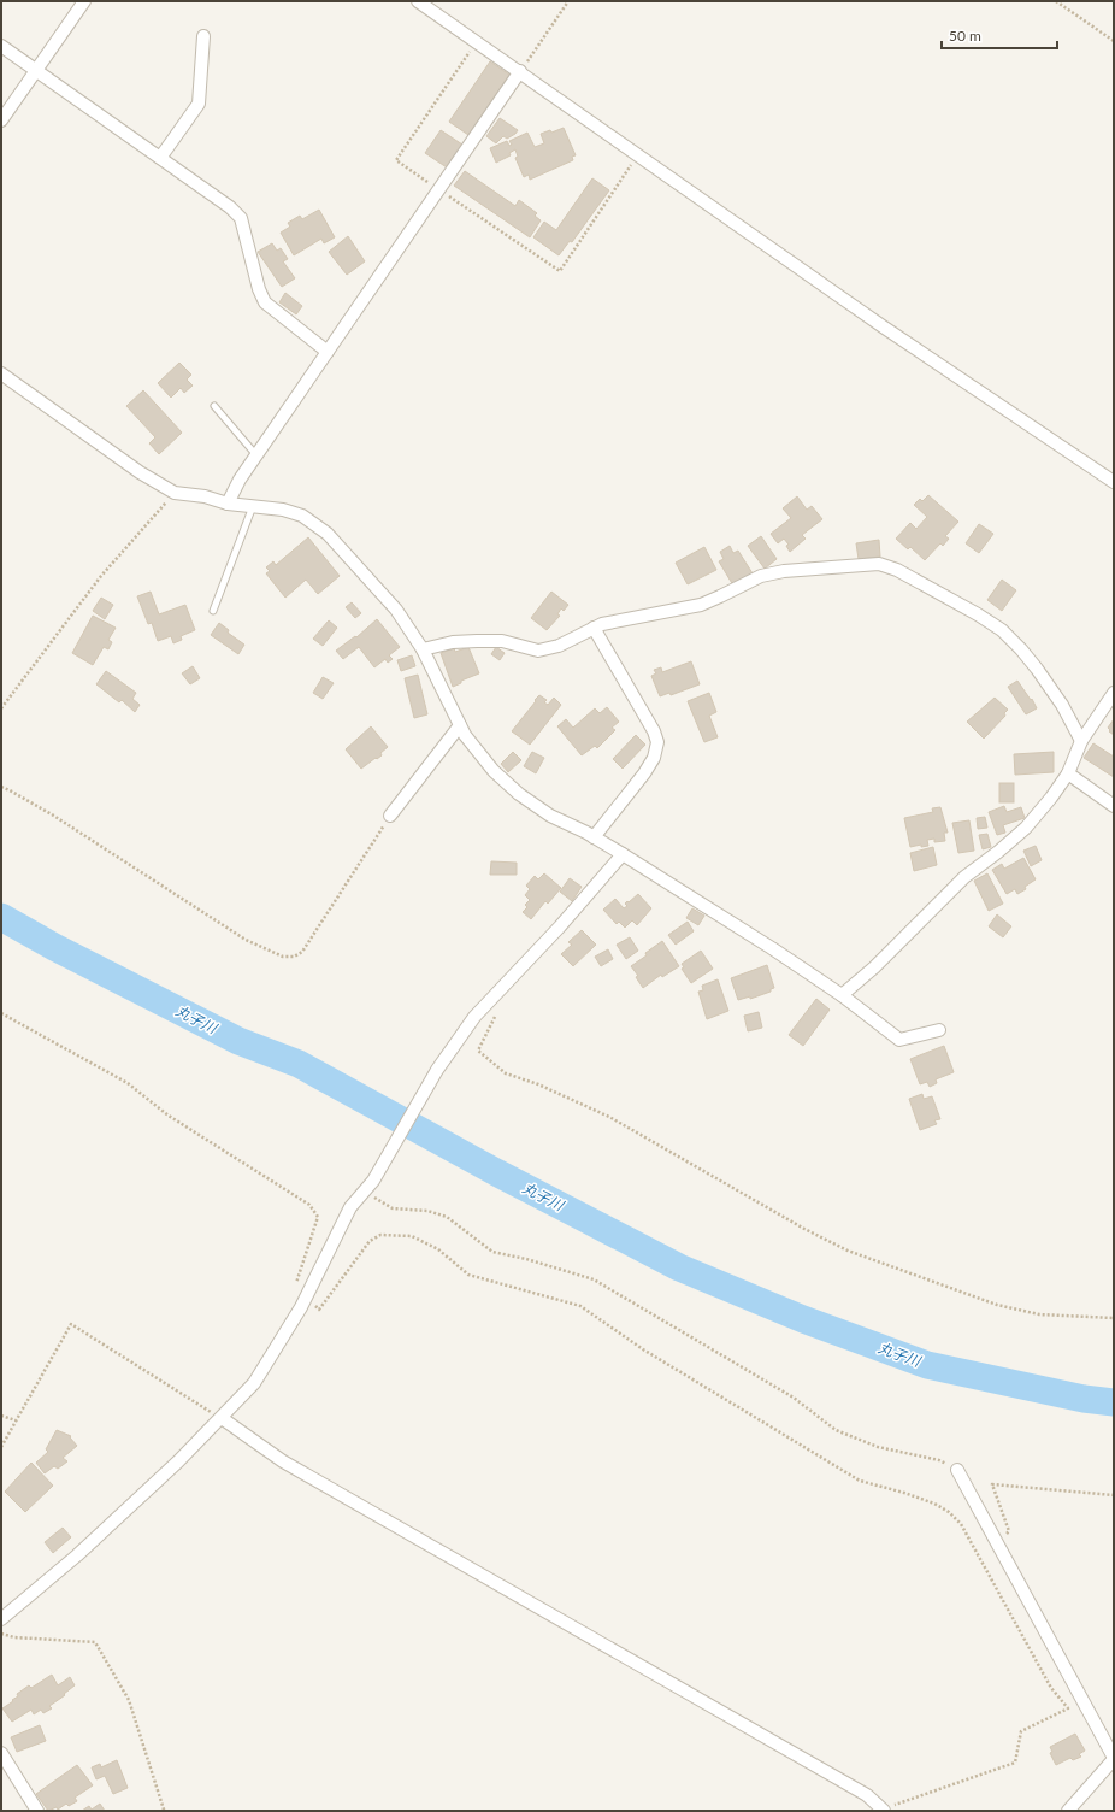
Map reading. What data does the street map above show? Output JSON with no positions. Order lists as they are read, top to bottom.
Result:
{
  "water": ["丸子川"],
  "scale_bar": "50 m"
}
